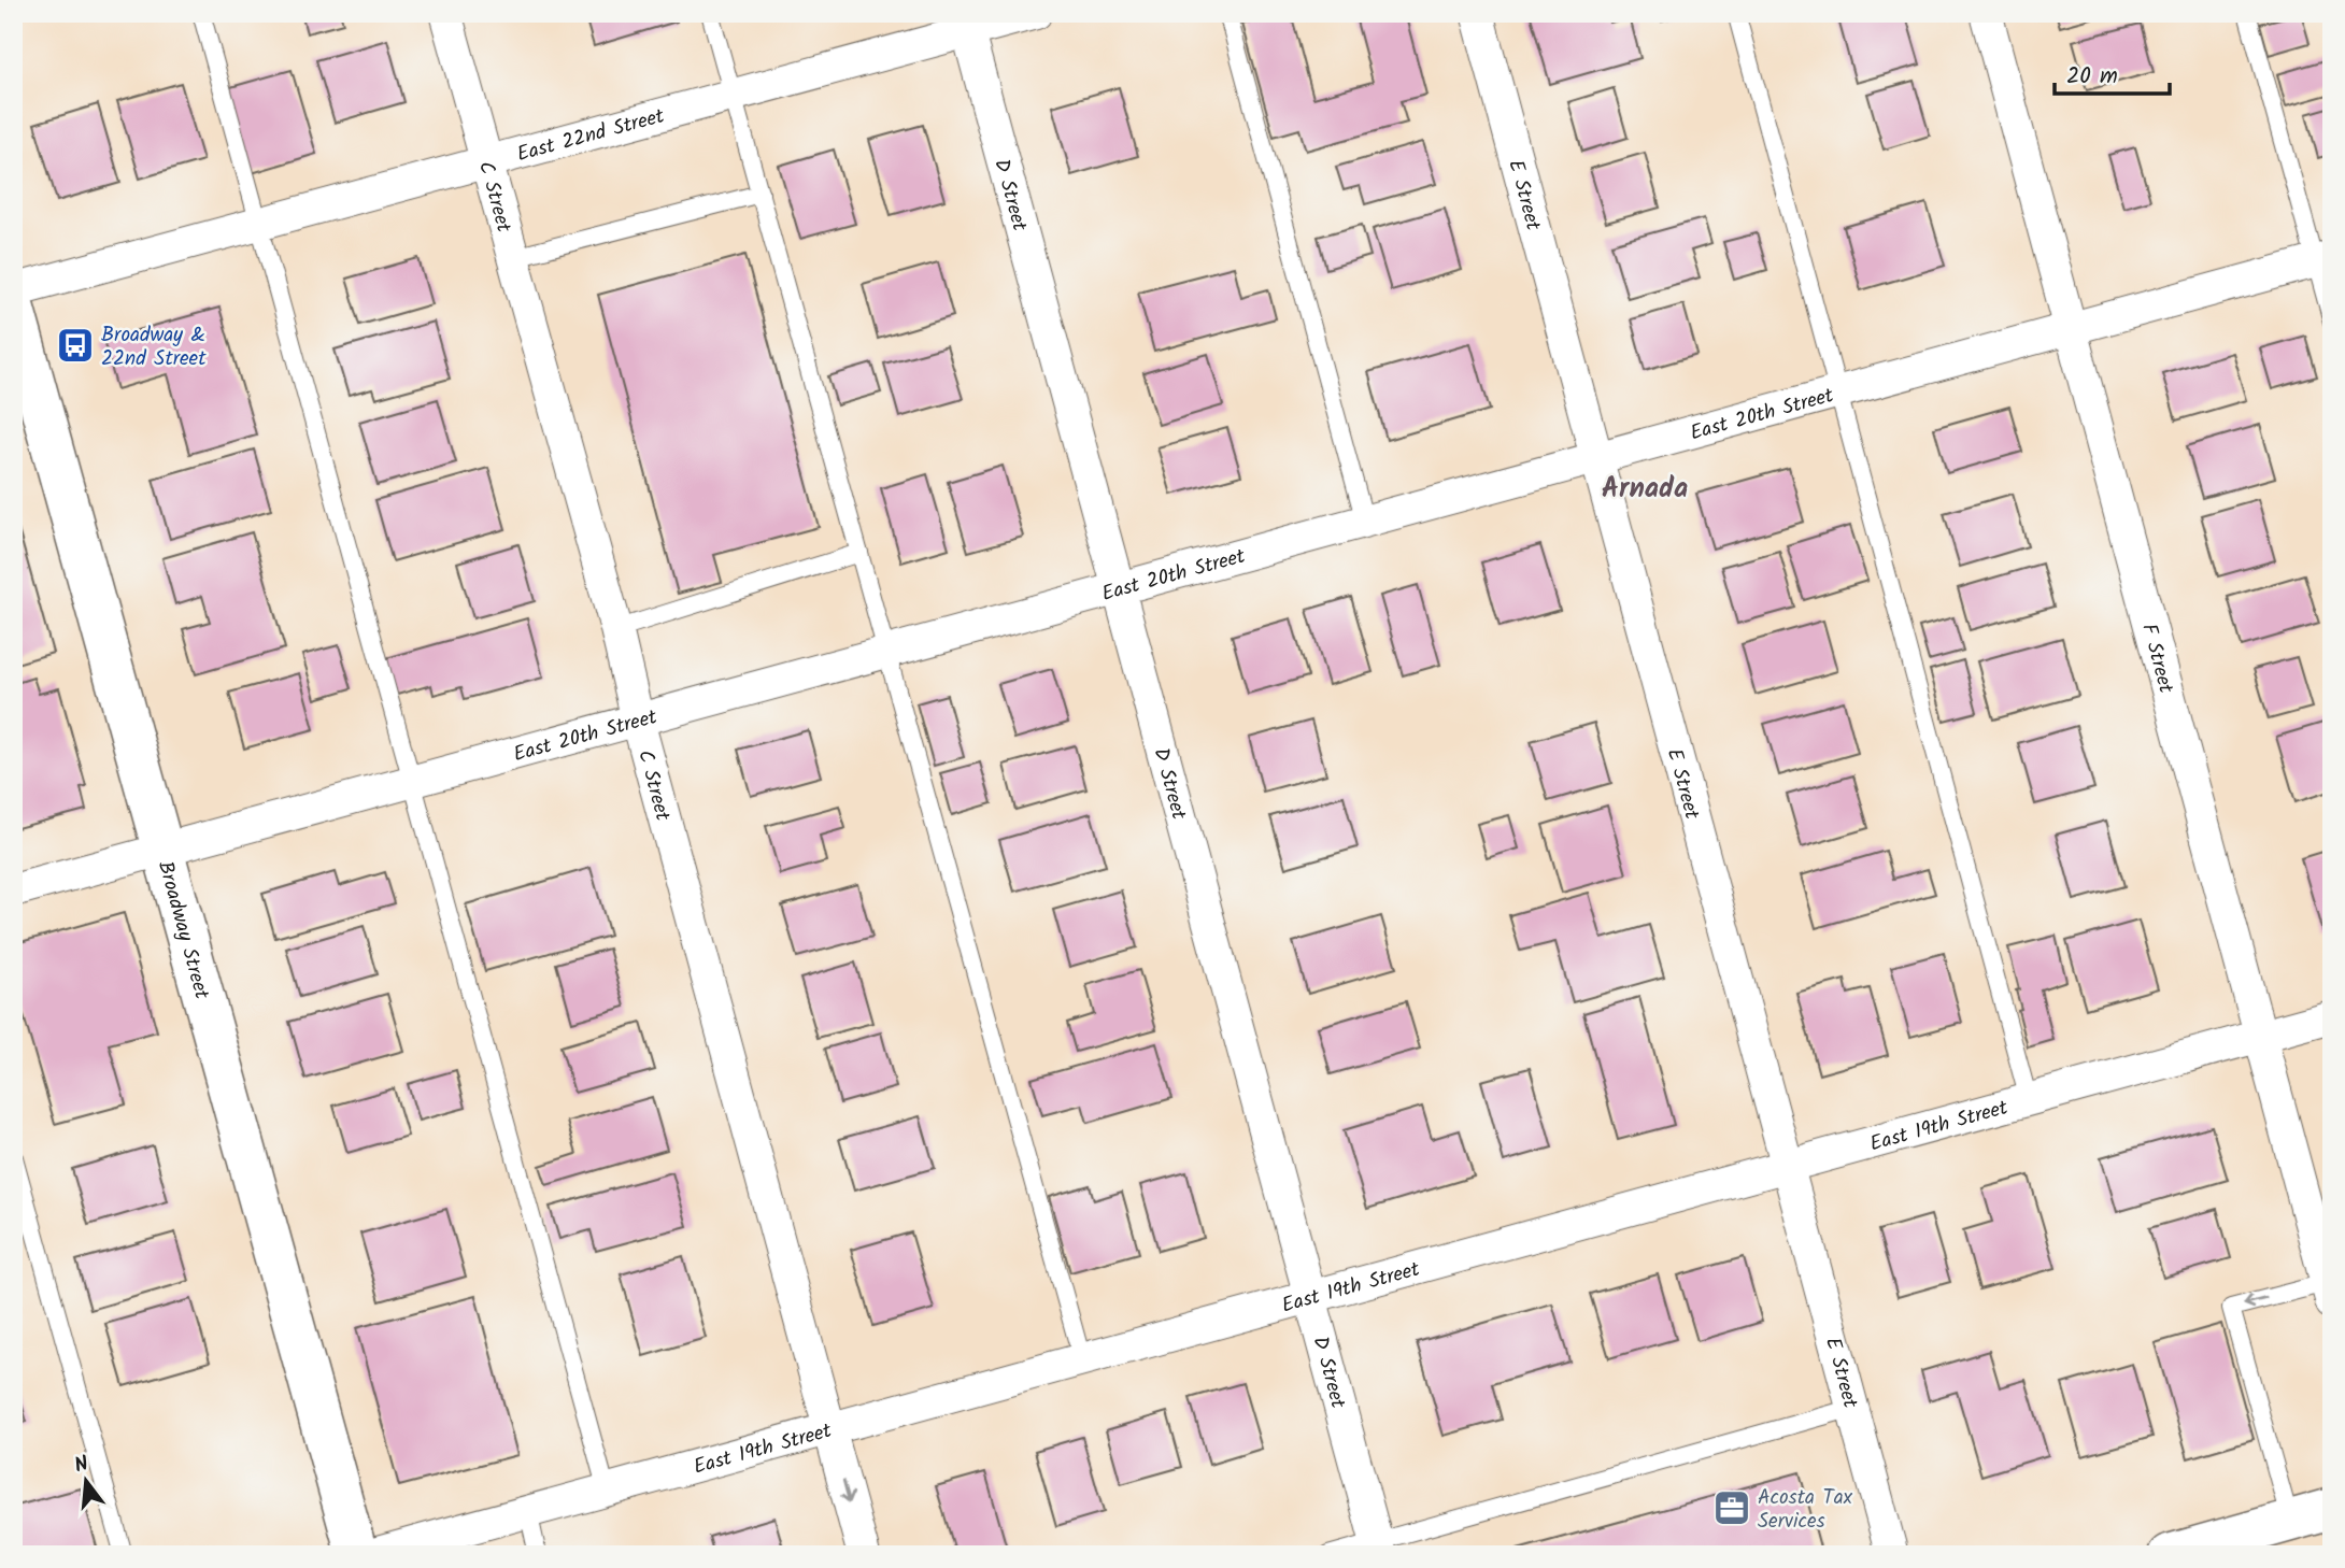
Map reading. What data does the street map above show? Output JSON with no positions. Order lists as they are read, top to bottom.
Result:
{
  "streets": {
    "street": [
      "East 22nd Street",
      "C Street",
      "D Street",
      "E Street",
      "East 20th Street",
      "F Street",
      "Broadway Street",
      "East 19th Street"
    ]
  },
  "crossings": [
    ["East 22nd Street", "C Street"],
    ["East 22nd Street", "D Street"],
    ["C Street", "East 20th Street"],
    ["C Street", "East 19th Street"],
    ["D Street", "East 20th Street"],
    ["D Street", "East 19th Street"],
    ["E Street", "East 20th Street"],
    ["E Street", "East 19th Street"],
    ["East 20th Street", "F Street"],
    ["East 20th Street", "Broadway Street"],
    ["F Street", "East 19th Street"]
  ],
  "districts": ["Arnada"],
  "places": {
    "bus stop": ["Broadway & 22nd Street"],
    "office": ["Acosta Tax Services"]
  },
  "scale_bar": "20 m",
  "north": "top"
}
